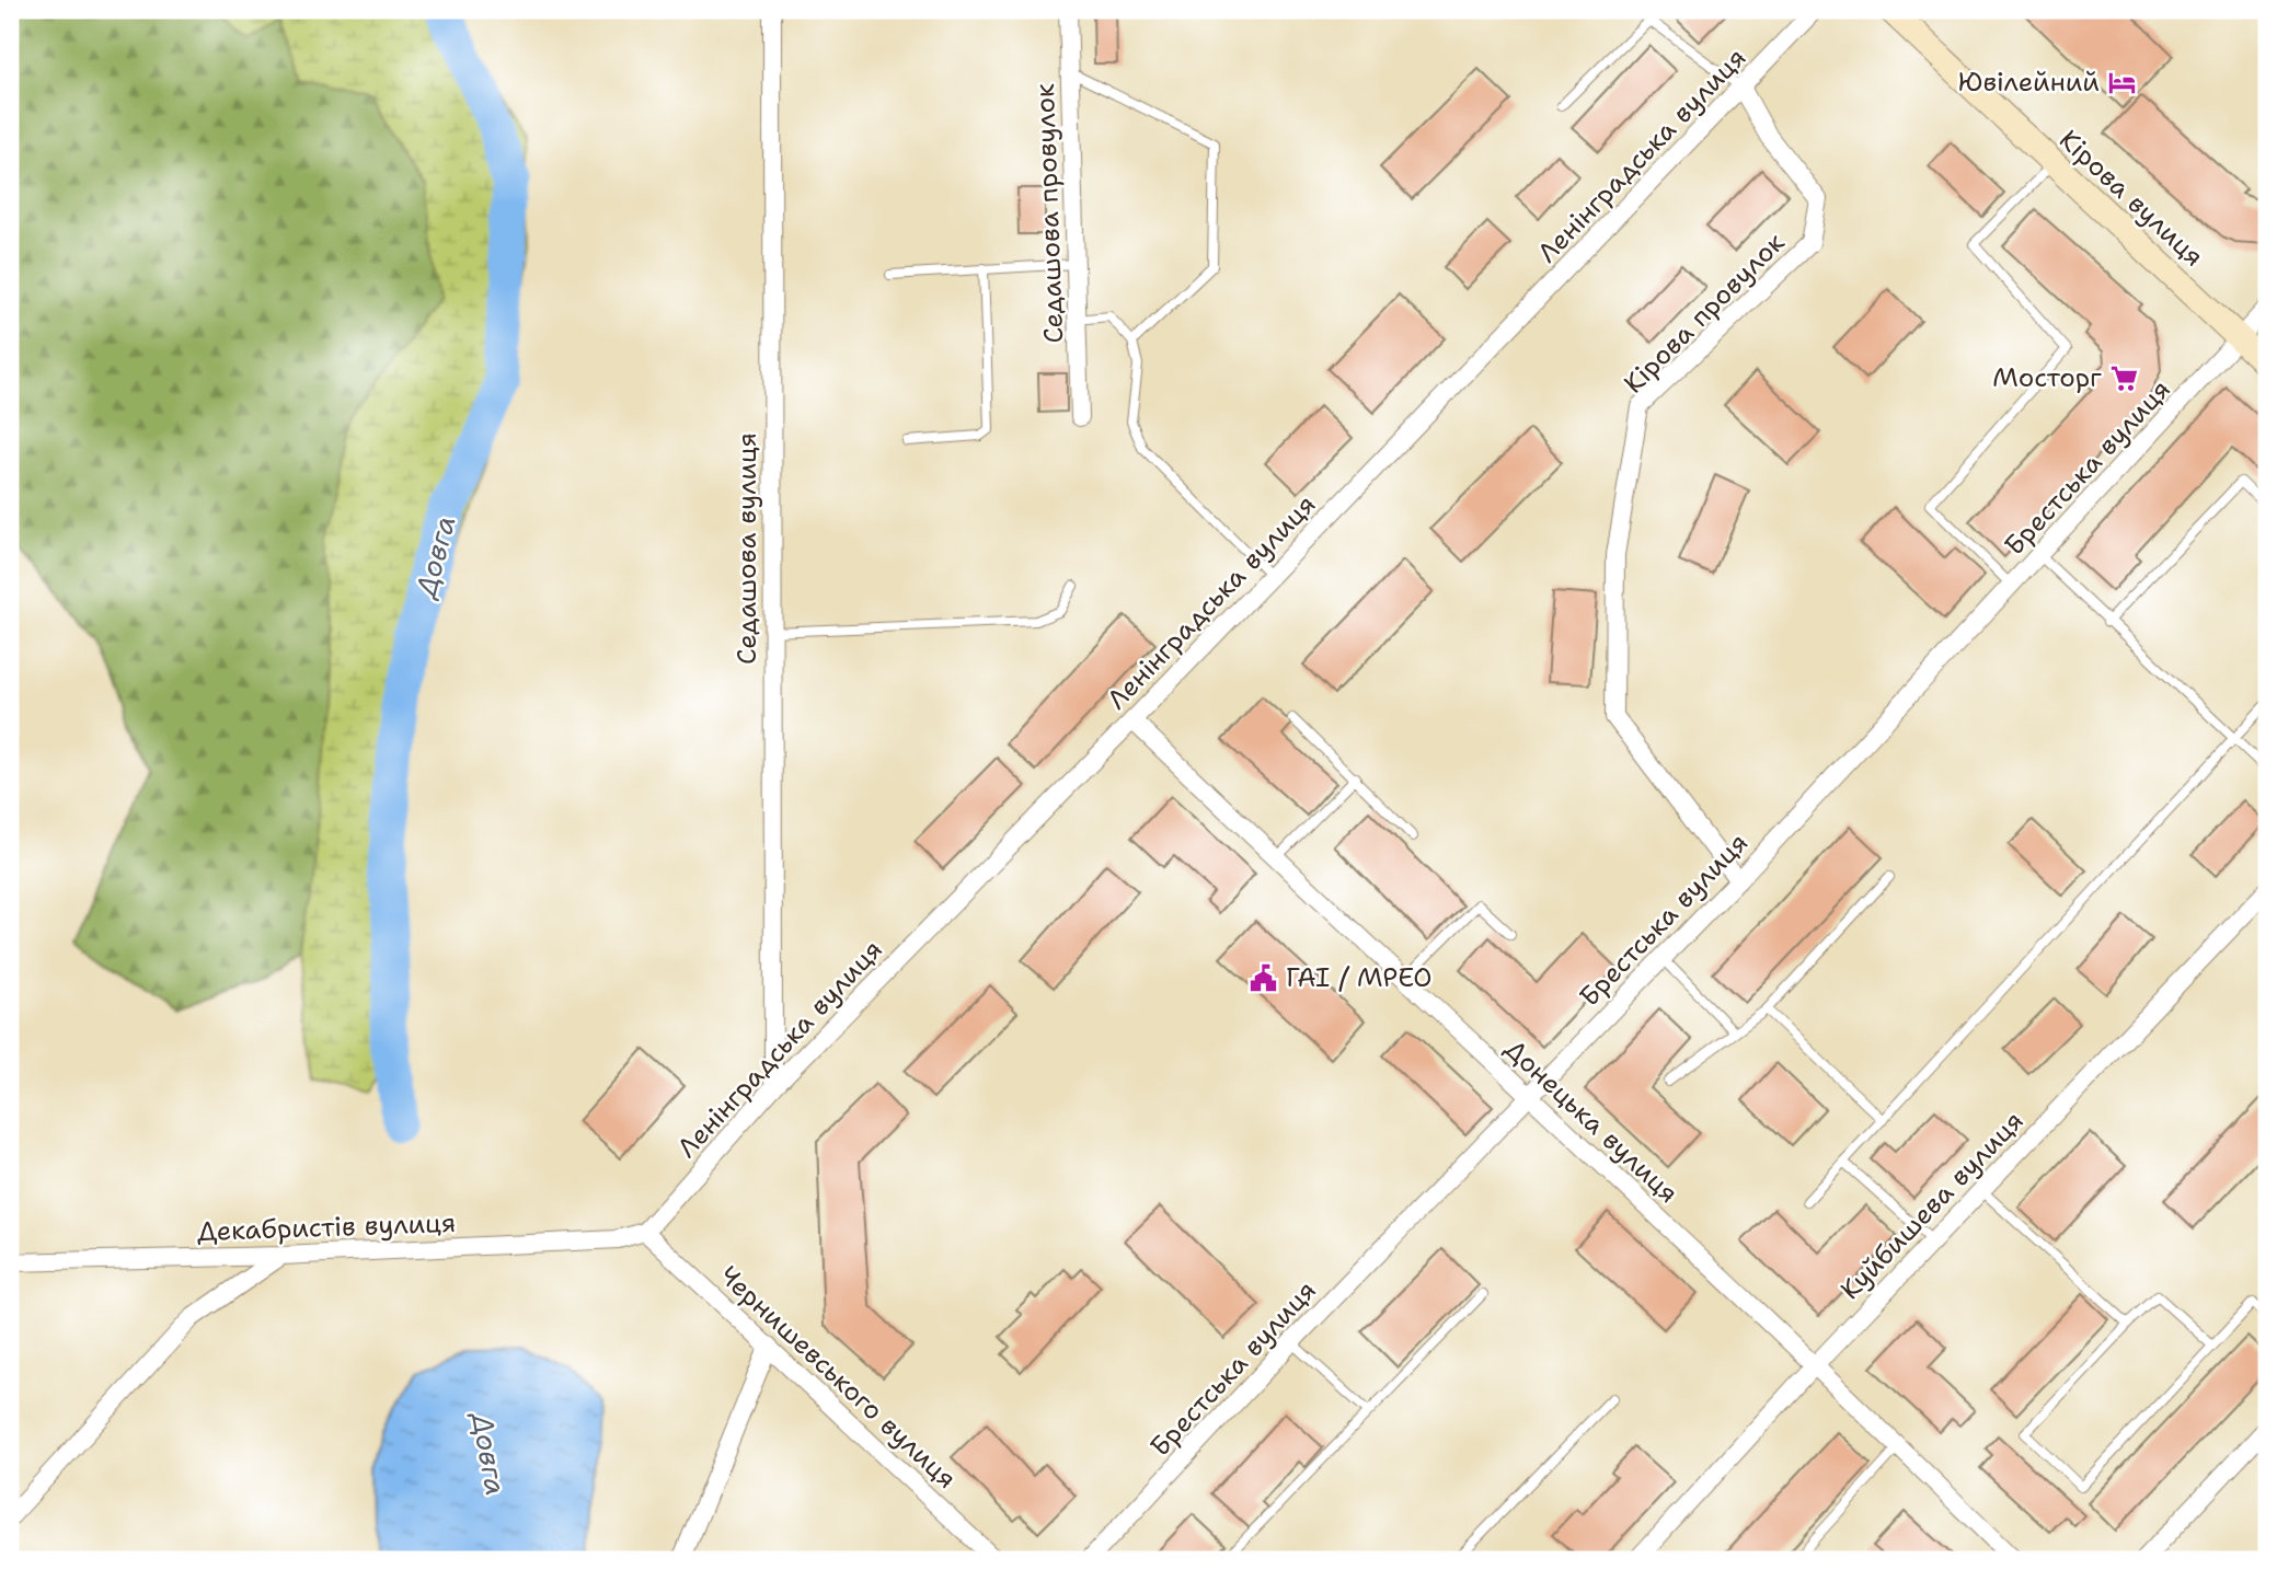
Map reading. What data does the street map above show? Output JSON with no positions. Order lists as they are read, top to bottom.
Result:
{
  "streets": {
    "main road": ["Кірова вулиця"],
    "street": [
      "Ленінградська вулиця",
      "Седашова провулок",
      "Кірова провулок",
      "Брестська вулиця",
      "Седашова вулиця",
      "Донецька вулиця",
      "Куйбишева вулиця",
      "Декабристів вулиця",
      "Чернишевського вулиця"
    ]
  },
  "crossings": [
    ["Ленінградська вулиця", "Кірова провулок"],
    ["Ленінградська вулиця", "Седашова вулиця"],
    ["Ленінградська вулиця", "Донецька вулиця"],
    ["Ленінградська вулиця", "Декабристів вулиця"],
    ["Ленінградська вулиця", "Чернишевського вулиця"],
    ["Кірова вулиця", "Брестська вулиця"],
    ["Кірова провулок", "Брестська вулиця"],
    ["Брестська вулиця", "Донецька вулиця"],
    ["Донецька вулиця", "Куйбишева вулиця"],
    ["Декабристів вулиця", "Чернишевського вулиця"]
  ],
  "water": ["Довга"],
  "places": {
    "hotel": ["Ювілейний"],
    "supermarket": ["Мосторг"],
    "public building": ["ГАІ / МРЕО"]
  }
}
